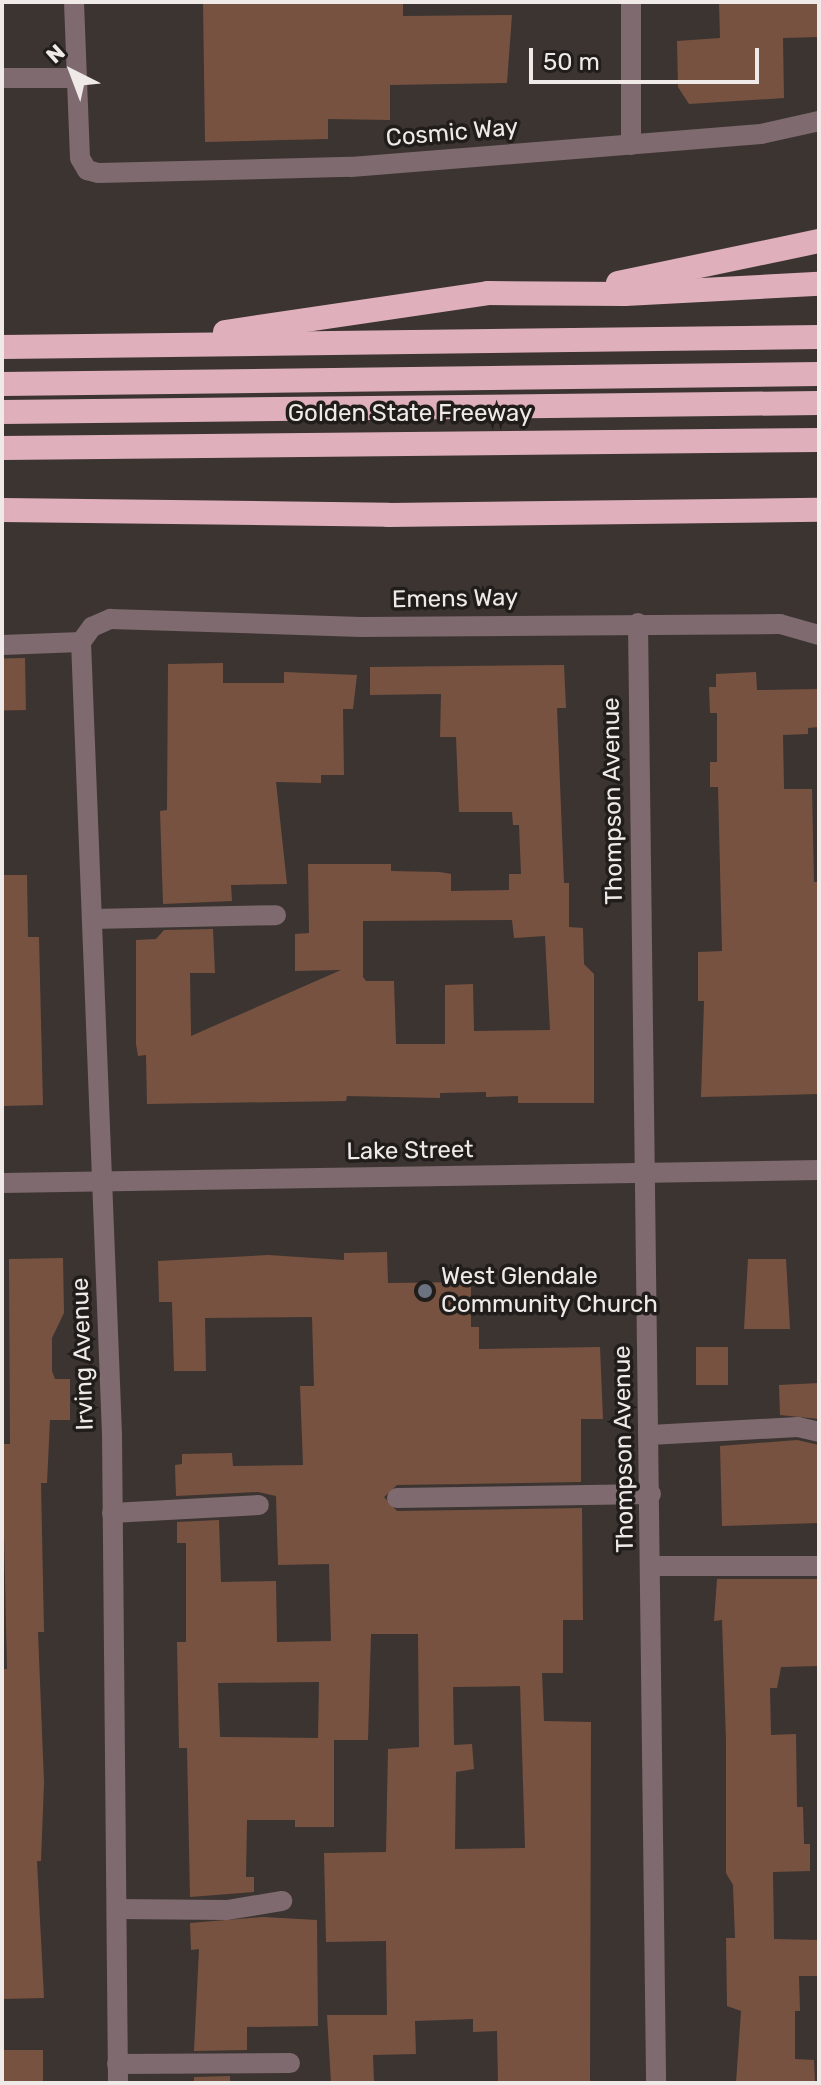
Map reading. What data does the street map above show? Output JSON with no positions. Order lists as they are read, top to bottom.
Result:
{
  "streets": {
    "highway": ["Golden State Freeway"],
    "street": [
      "Cosmic Way",
      "Emens Way",
      "Thompson Avenue",
      "Lake Street",
      "Irving Avenue"
    ]
  },
  "crossings": [
    ["Emens Way", "Thompson Avenue"],
    ["Emens Way", "Irving Avenue"],
    ["Thompson Avenue", "Lake Street"],
    ["Lake Street", "Irving Avenue"]
  ],
  "places": ["West Glendale Community Church"],
  "scale_bar": "50 m",
  "north": "top left"
}
